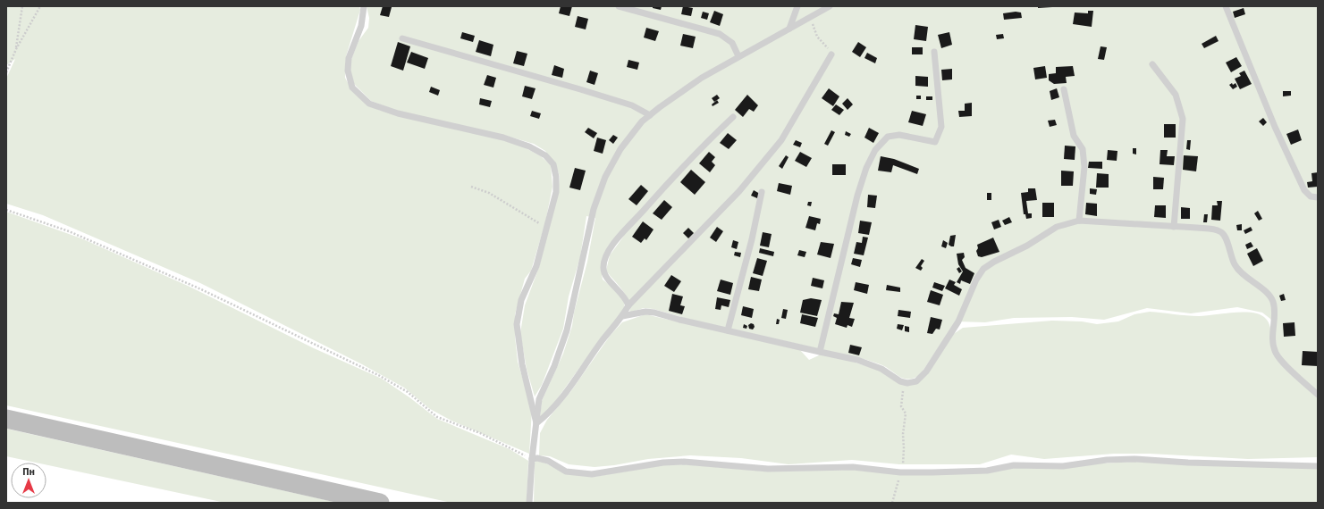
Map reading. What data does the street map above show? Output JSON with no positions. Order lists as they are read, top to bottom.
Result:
{
  "north": "top"
}
